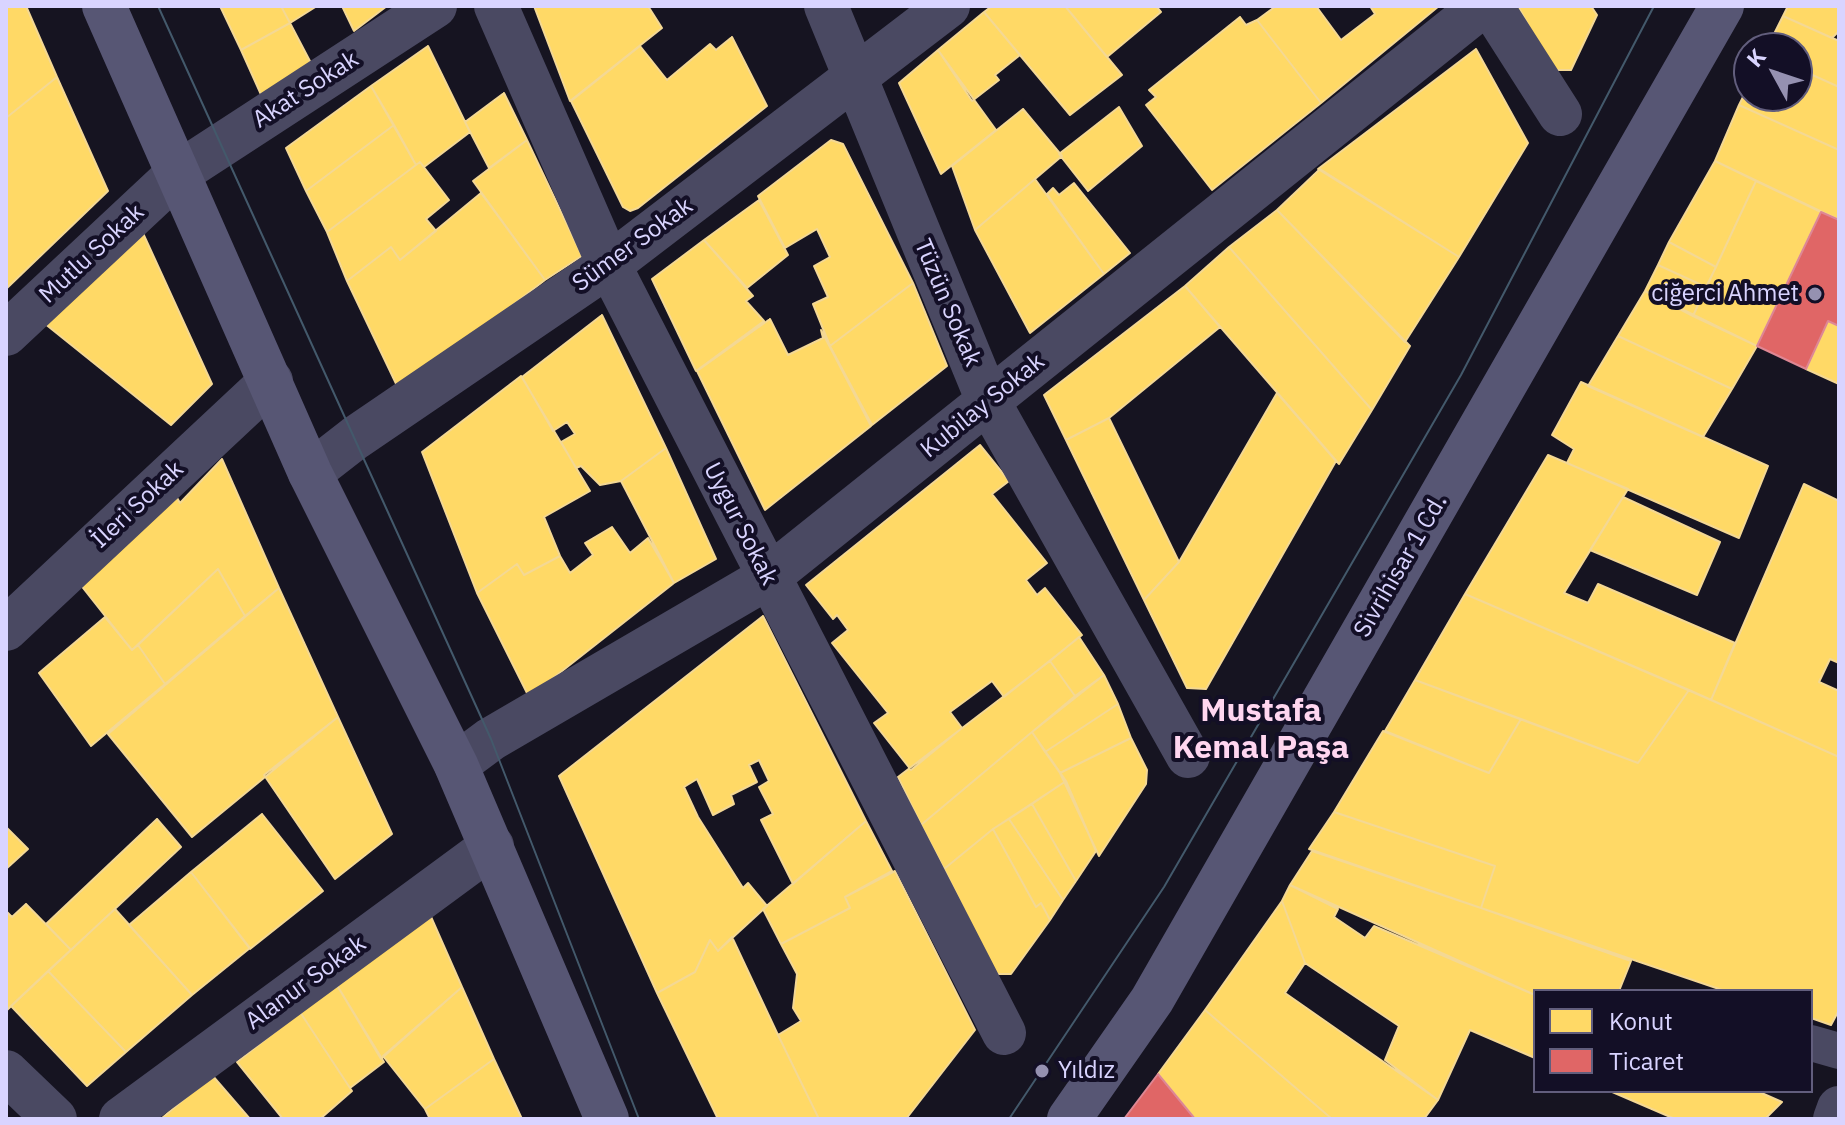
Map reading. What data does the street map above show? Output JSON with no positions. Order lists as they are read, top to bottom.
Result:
{
  "streets": {
    "main road": ["Sivrihisar 1 Cd."],
    "street": [
      "Akat Sokak",
      "Sümer Sokak",
      "Mutlu Sokak",
      "Tüzün Sokak",
      "Kubilay Sokak",
      "İleri Sokak",
      "Uygur Sokak",
      "Alanur Sokak"
    ]
  },
  "crossings": [
    ["Akat Sokak", "Mutlu Sokak"],
    ["Sümer Sokak", "Tüzün Sokak"],
    ["Sümer Sokak", "Uygur Sokak"],
    ["Tüzün Sokak", "Kubilay Sokak"],
    ["Kubilay Sokak", "Uygur Sokak"]
  ],
  "districts": ["Mustafa Kemal Paşa"],
  "places": ["ciğerci Ahmet", "Yıldız"],
  "legend": ["Konut", "Ticaret"],
  "north": "top left"
}
